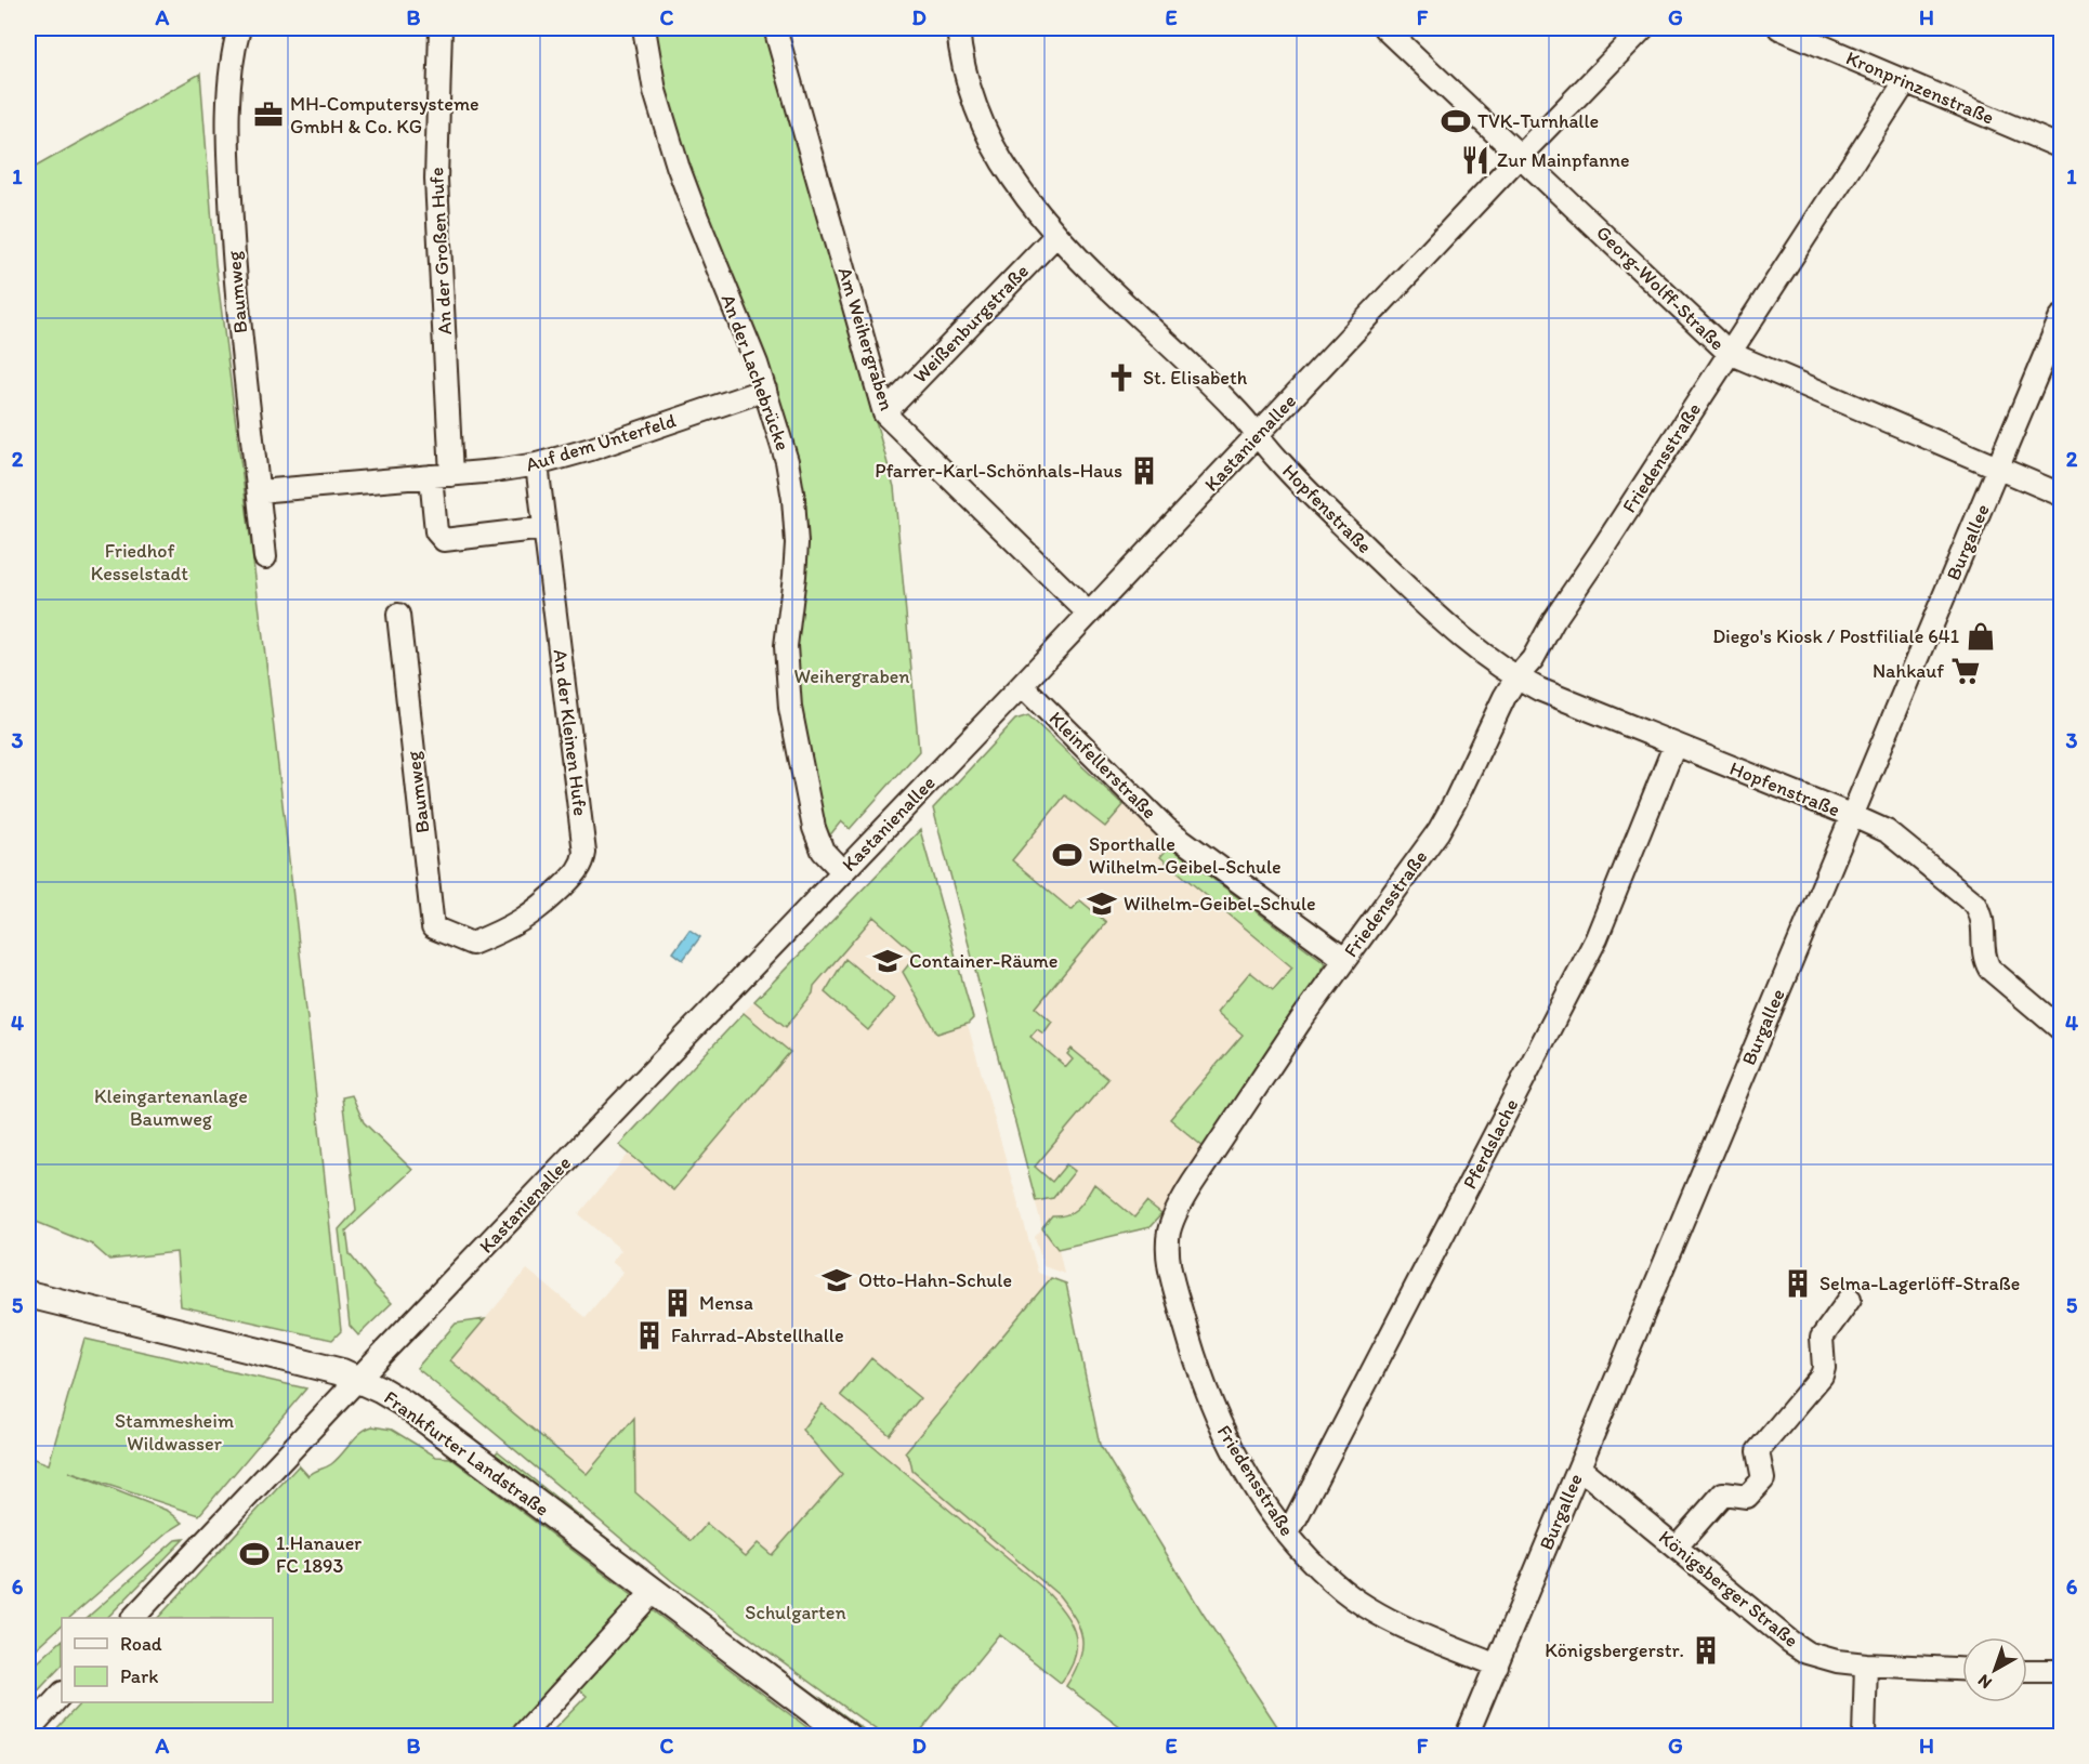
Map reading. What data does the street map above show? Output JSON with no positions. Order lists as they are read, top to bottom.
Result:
{
  "streets": {
    "main road": ["Frankfurter Landstraße"],
    "street": [
      "Kronprinzenstraße",
      "An der Großen Hufe",
      "Georg-Wolff-Straße",
      "Baumweg",
      "Weißenburgstraße",
      "Am Weihergraben",
      "An der Lachebrücke",
      "Auf dem Unterfeld",
      "Kastanienallee",
      "Friedensstraße",
      "Hopfenstraße",
      "Burgallee",
      "An der Kleinen Hufe",
      "Kleinfellerstraße",
      "Pferdslache",
      "Königsberger Straße"
    ]
  },
  "crossings": [
    ["Kronprinzenstraße", "Friedensstraße"],
    ["An der Großen Hufe", "Auf dem Unterfeld"],
    ["Georg-Wolff-Straße", "Kastanienallee"],
    ["Georg-Wolff-Straße", "Friedensstraße"],
    ["Georg-Wolff-Straße", "Burgallee"],
    ["Baumweg", "Auf dem Unterfeld"],
    ["Baumweg", "An der Kleinen Hufe"],
    ["Weißenburgstraße", "Am Weihergraben"],
    ["Weißenburgstraße", "Hopfenstraße"],
    ["Am Weihergraben", "Kastanienallee"],
    ["An der Lachebrücke", "Auf dem Unterfeld"],
    ["An der Lachebrücke", "Kastanienallee"],
    ["Auf dem Unterfeld", "An der Kleinen Hufe"],
    ["Kastanienallee", "Hopfenstraße"],
    ["Kastanienallee", "Kleinfellerstraße"],
    ["Kastanienallee", "Frankfurter Landstraße"],
    ["Friedensstraße", "Hopfenstraße"],
    ["Friedensstraße", "Burgallee"],
    ["Friedensstraße", "Kleinfellerstraße"],
    ["Friedensstraße", "Pferdslache"],
    ["Hopfenstraße", "Burgallee"],
    ["Hopfenstraße", "Pferdslache"],
    ["Burgallee", "Königsberger Straße"]
  ],
  "parks": [
    "Friedhof Kesselstadt",
    "Weihergraben",
    "Kleingartenanlage Baumweg",
    "Stammesheim Wildwasser",
    "Schulgarten"
  ],
  "places": {
    "office": ["MH-Computersysteme GmbH & Co. KG"],
    "sports": ["TVK-Turnhalle", "Sporthalle Wilhelm-Geibel-Schule", "1.Hanauer FC 1893"],
    "restaurant": ["Zur Mainpfanne"],
    "church": ["St. Elisabeth"],
    "building": [
      "Pfarrer-Karl-Schönhals-Haus",
      "Selma-Lagerlöff-Straße",
      "Mensa",
      "Fahrrad-Abstellhalle",
      "Königsbergerstr."
    ],
    "shop": ["Diego's Kiosk / Postfiliale 641"],
    "supermarket": ["Nahkauf"],
    "school or university": ["Wilhelm-Geibel-Schule", "Container-Räume", "Otto-Hahn-Schule"]
  },
  "legend": ["Road", "Park"],
  "north": "bottom left",
  "grid": {
    "columns": [
      "A",
      "B",
      "C",
      "D",
      "E",
      "F",
      "G",
      "H"
    ],
    "rows": [
      "1",
      "2",
      "3",
      "4",
      "5",
      "6"
    ]
  }
}
